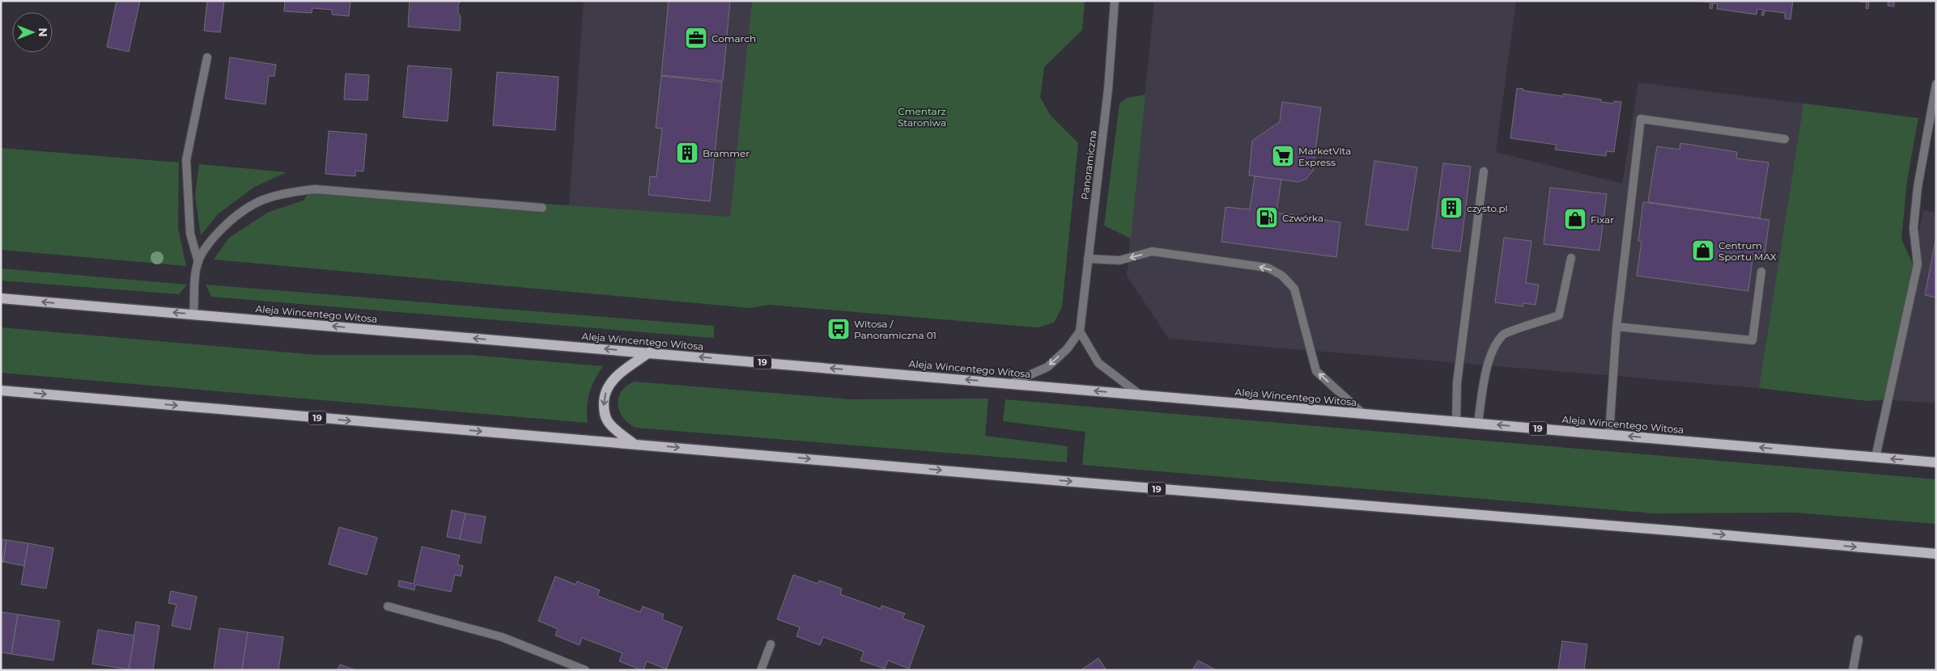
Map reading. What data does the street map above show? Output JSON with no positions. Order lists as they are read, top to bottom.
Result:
{
  "streets": {
    "main road": ["Aleja Wincentego Witosa", "19"],
    "street": ["Panoramiczna"]
  },
  "crossings": [
    ["Panoramiczna", "Aleja Wincentego Witosa"]
  ],
  "one_way": ["Aleja Wincentego Witosa"],
  "parks": ["Cmentarz Staroniwa"],
  "places": {
    "office": ["Comarch"],
    "building": ["Brammer", "czysto.pl"],
    "supermarket": ["MarketVita Express"],
    "fuel station": ["Czwórka"],
    "shop": ["Fixar", "Centrum Sportu MAX"],
    "bus stop": ["Witosa / Panoramiczna 01"]
  },
  "north": "right"
}
